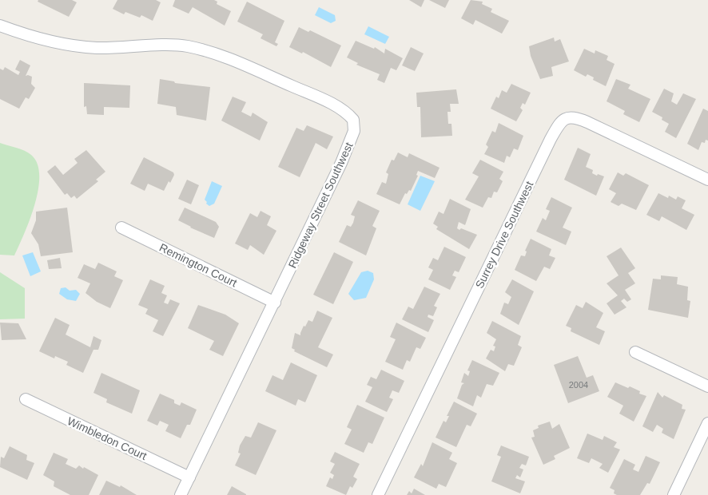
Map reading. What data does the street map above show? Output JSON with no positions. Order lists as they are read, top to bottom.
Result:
{
  "streets": {
    "street": [
      "Ridgeway Street Southwest",
      "Surrey Drive Southwest",
      "Remington Court",
      "Wimbledon Court"
    ]
  },
  "crossings": [
    ["Ridgeway Street Southwest", "Remington Court"],
    ["Ridgeway Street Southwest", "Wimbledon Court"]
  ],
  "house_numbers": ["2004"]
}
